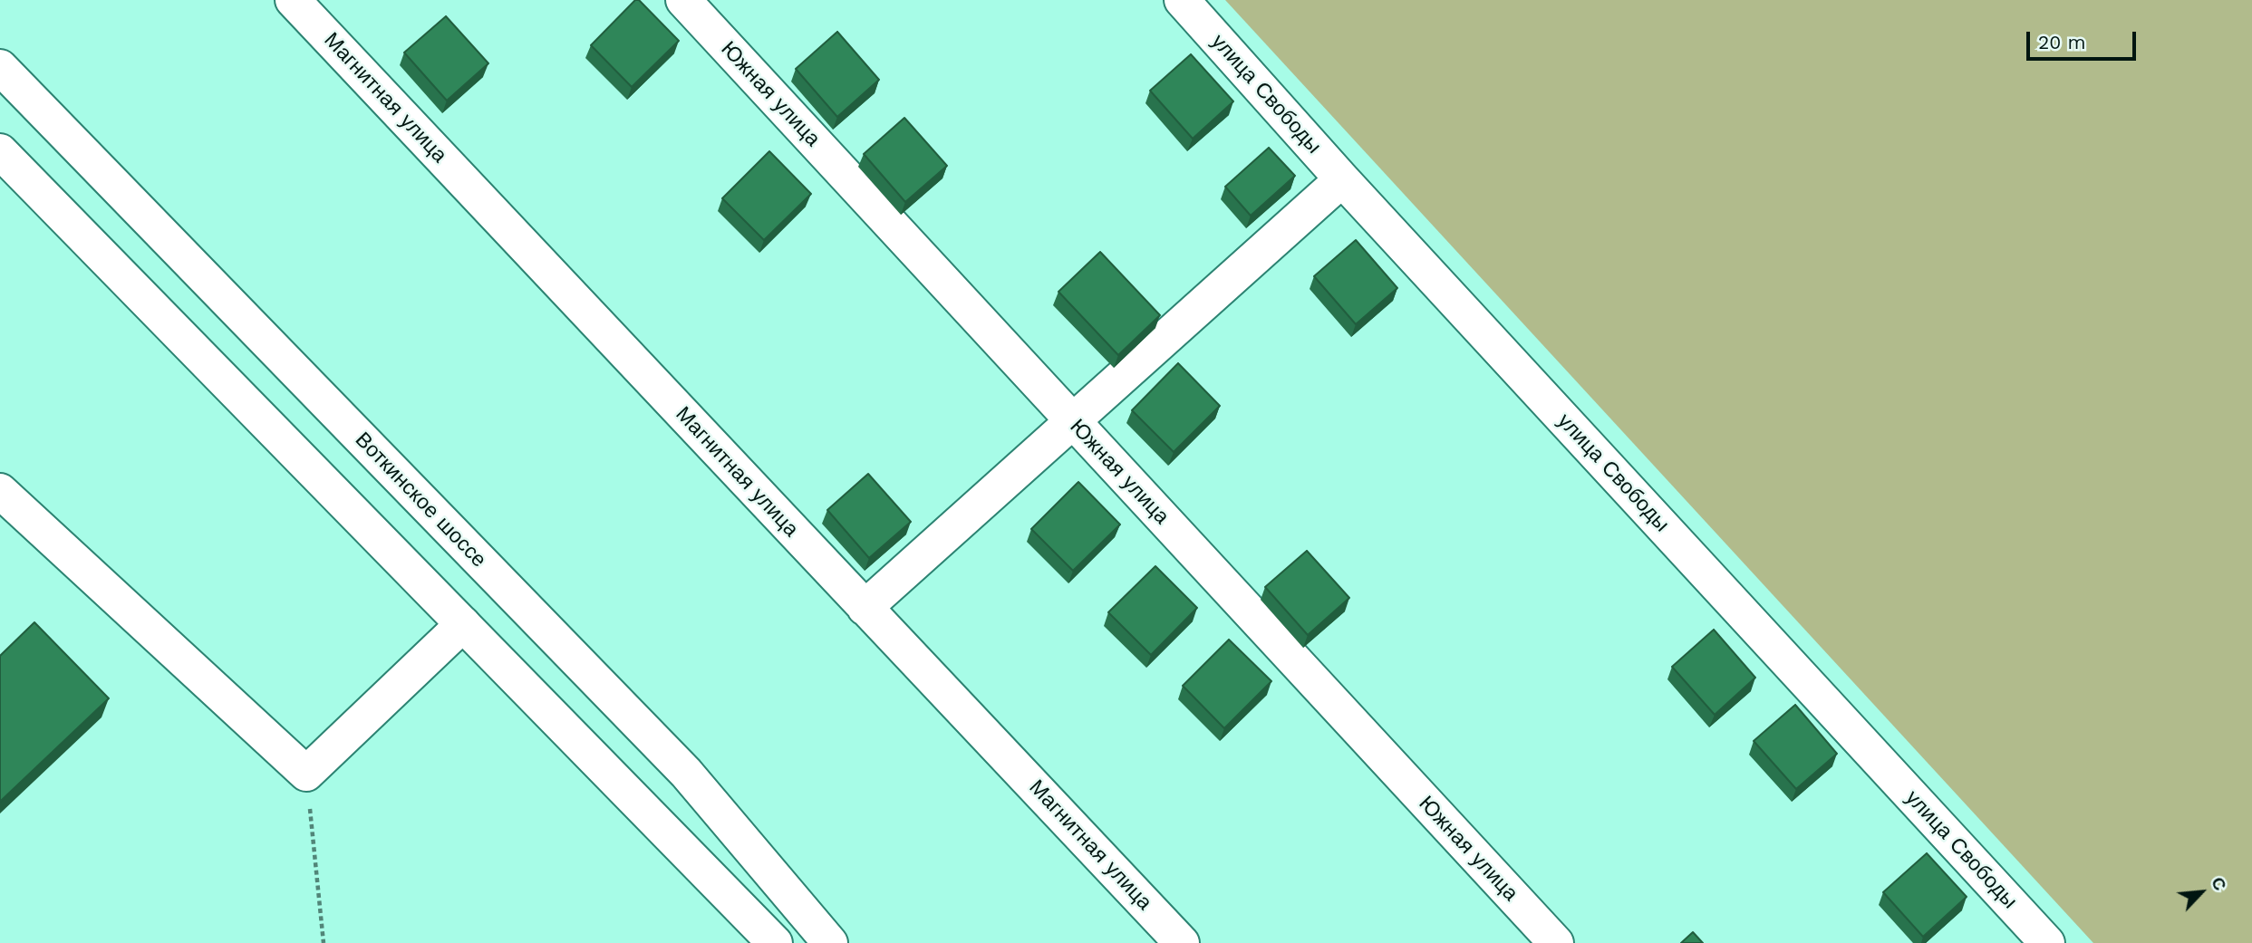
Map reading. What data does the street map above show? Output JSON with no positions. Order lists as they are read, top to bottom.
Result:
{
  "streets": {
    "street": [
      "Южная улица",
      "улица Свободы",
      "Магнитная улица",
      "Воткинское шоссе"
    ]
  },
  "scale_bar": "20 m",
  "north": "top right"
}
